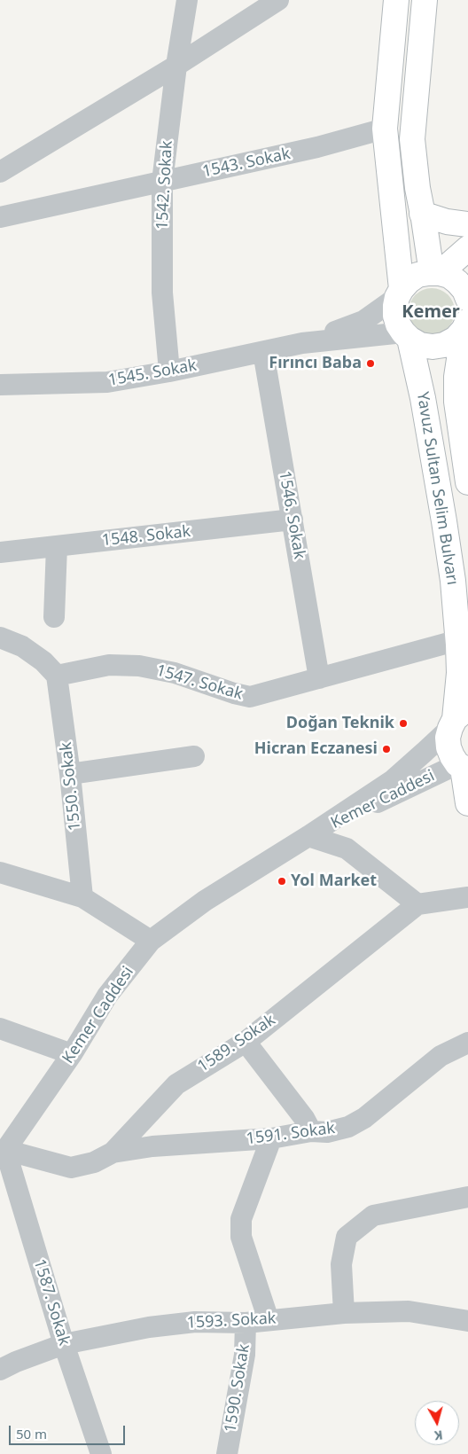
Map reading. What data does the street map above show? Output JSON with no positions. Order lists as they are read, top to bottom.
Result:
{
  "streets": {
    "main road": ["Yavuz Sultan Selim Bulvarı"],
    "street": [
      "1543. Sokak",
      "1542. Sokak",
      "1545. Sokak",
      "1546. Sokak",
      "1548. Sokak",
      "1547. Sokak",
      "1550. Sokak",
      "Kemer Caddesi",
      "1589. Sokak",
      "1591. Sokak",
      "1587. Sokak",
      "1593. Sokak",
      "1590. Sokak"
    ]
  },
  "crossings": [
    ["1543. Sokak", "1542. Sokak"],
    ["1543. Sokak", "Yavuz Sultan Selim Bulvarı"],
    ["1542. Sokak", "1545. Sokak"],
    ["1545. Sokak", "1546. Sokak"],
    ["Yavuz Sultan Selim Bulvarı", "1547. Sokak"],
    ["Yavuz Sultan Selim Bulvarı", "Kemer Caddesi"],
    ["1546. Sokak", "1548. Sokak"],
    ["1546. Sokak", "1547. Sokak"],
    ["1547. Sokak", "1550. Sokak"],
    ["Kemer Caddesi", "1589. Sokak"],
    ["Kemer Caddesi", "1587. Sokak"],
    ["1589. Sokak", "1591. Sokak"],
    ["1589. Sokak", "1587. Sokak"],
    ["1587. Sokak", "1593. Sokak"],
    ["1593. Sokak", "1590. Sokak"]
  ],
  "districts": ["Kemer"],
  "places": [
    "Fırıncı Baba",
    "Doğan Teknik",
    "Hicran Eczanesi",
    "Yol Market"
  ],
  "scale_bar": "50 m",
  "north": "bottom"
}
